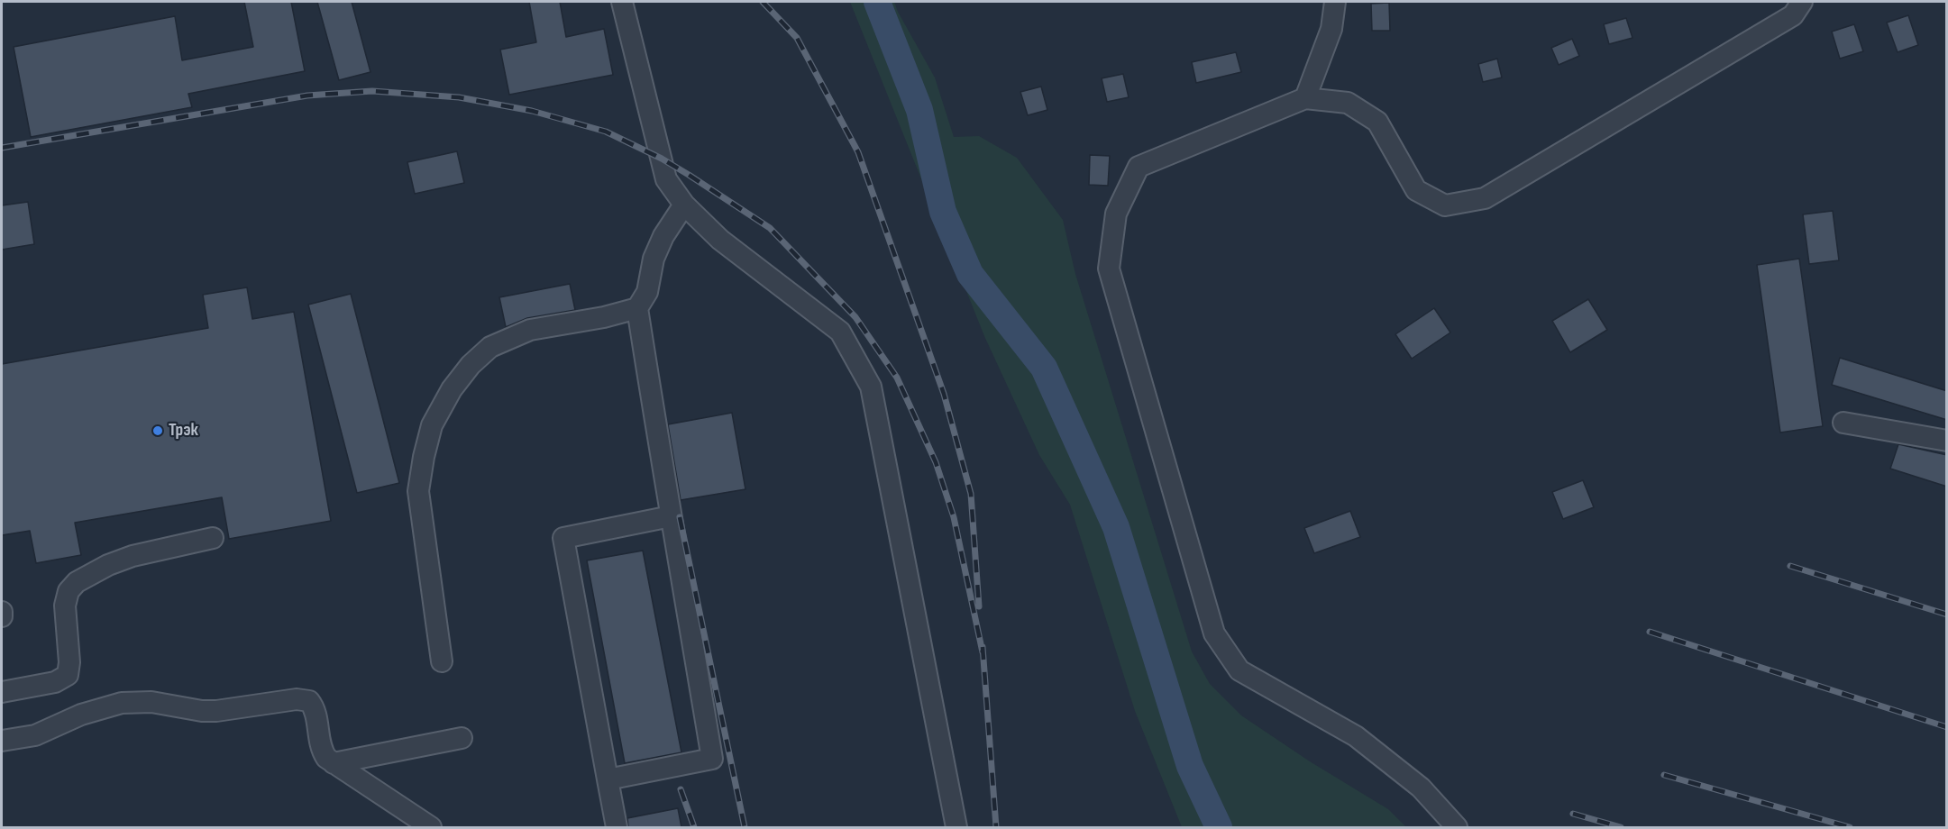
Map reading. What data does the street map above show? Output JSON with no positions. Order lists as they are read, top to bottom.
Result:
{
  "places": ["Трэк"]
}
